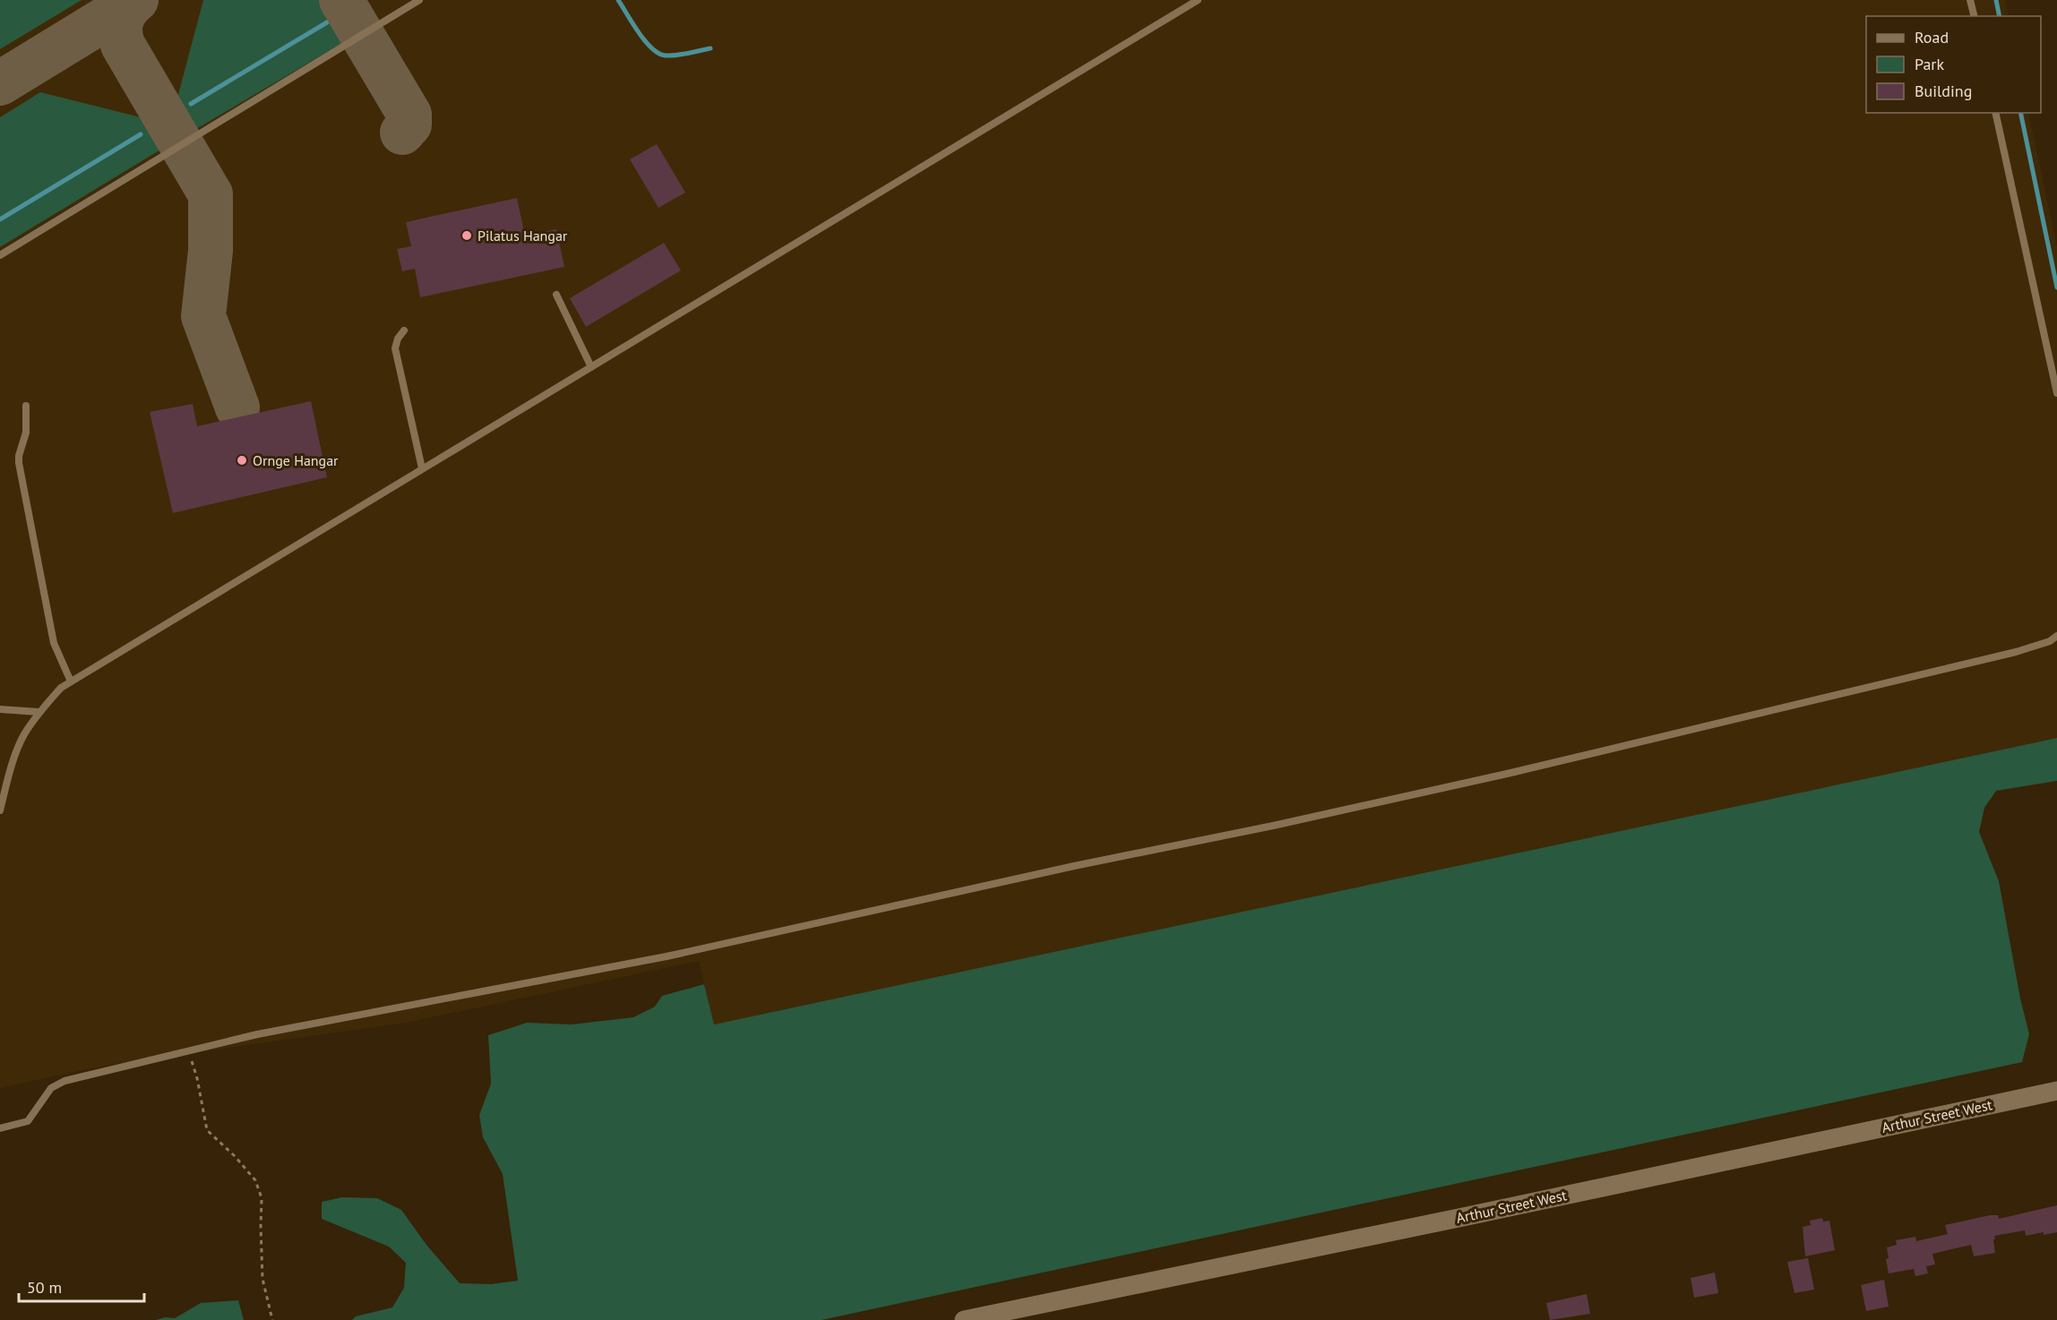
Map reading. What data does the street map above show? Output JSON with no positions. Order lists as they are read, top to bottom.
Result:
{
  "streets": {
    "main road": ["Arthur Street West"]
  },
  "places": ["Pilatus Hangar", "Ornge Hangar"],
  "legend": ["Road", "Park", "Building"],
  "scale_bar": "50 m"
}
